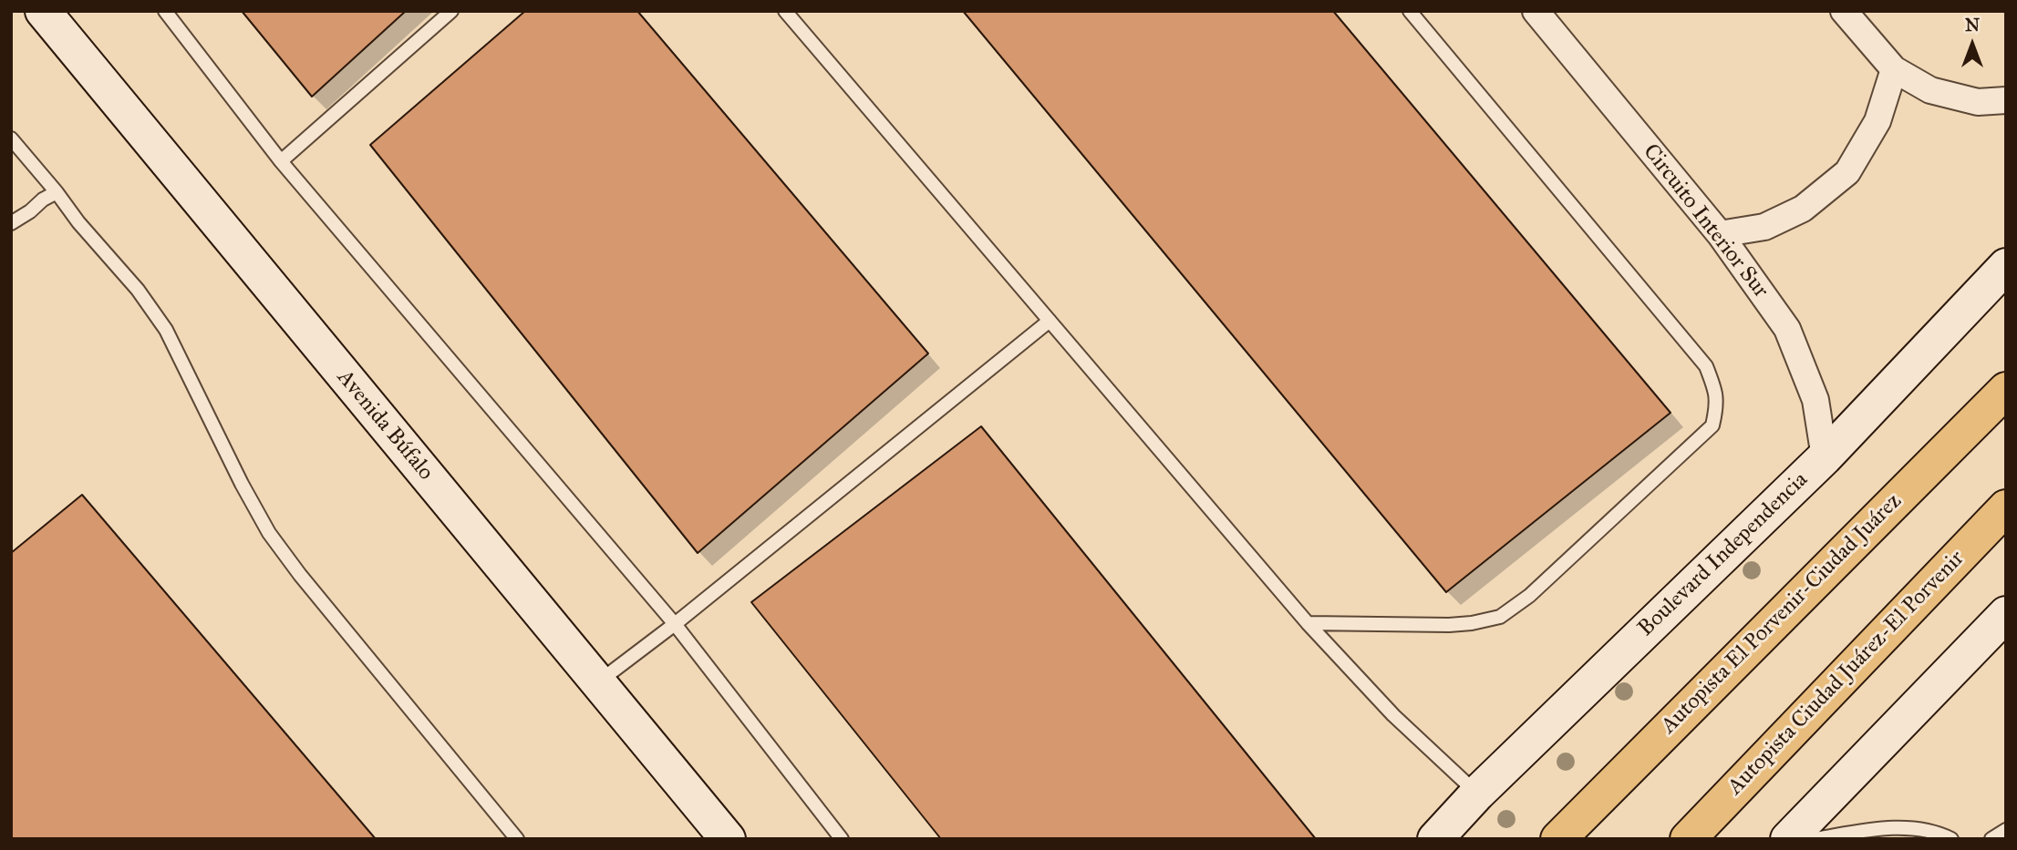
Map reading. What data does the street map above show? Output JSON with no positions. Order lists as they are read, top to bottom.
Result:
{
  "streets": {
    "highway": ["Autopista El Porvenir-Ciudad Juárez", "Autopista Ciudad Juárez-El Porvenir"],
    "main road": ["Avenida Búfalo", "Boulevard Independencia"],
    "street": ["Circuito Interior Sur"]
  },
  "crossings": [
    ["Circuito Interior Sur", "Boulevard Independencia"]
  ],
  "north": "top"
}
